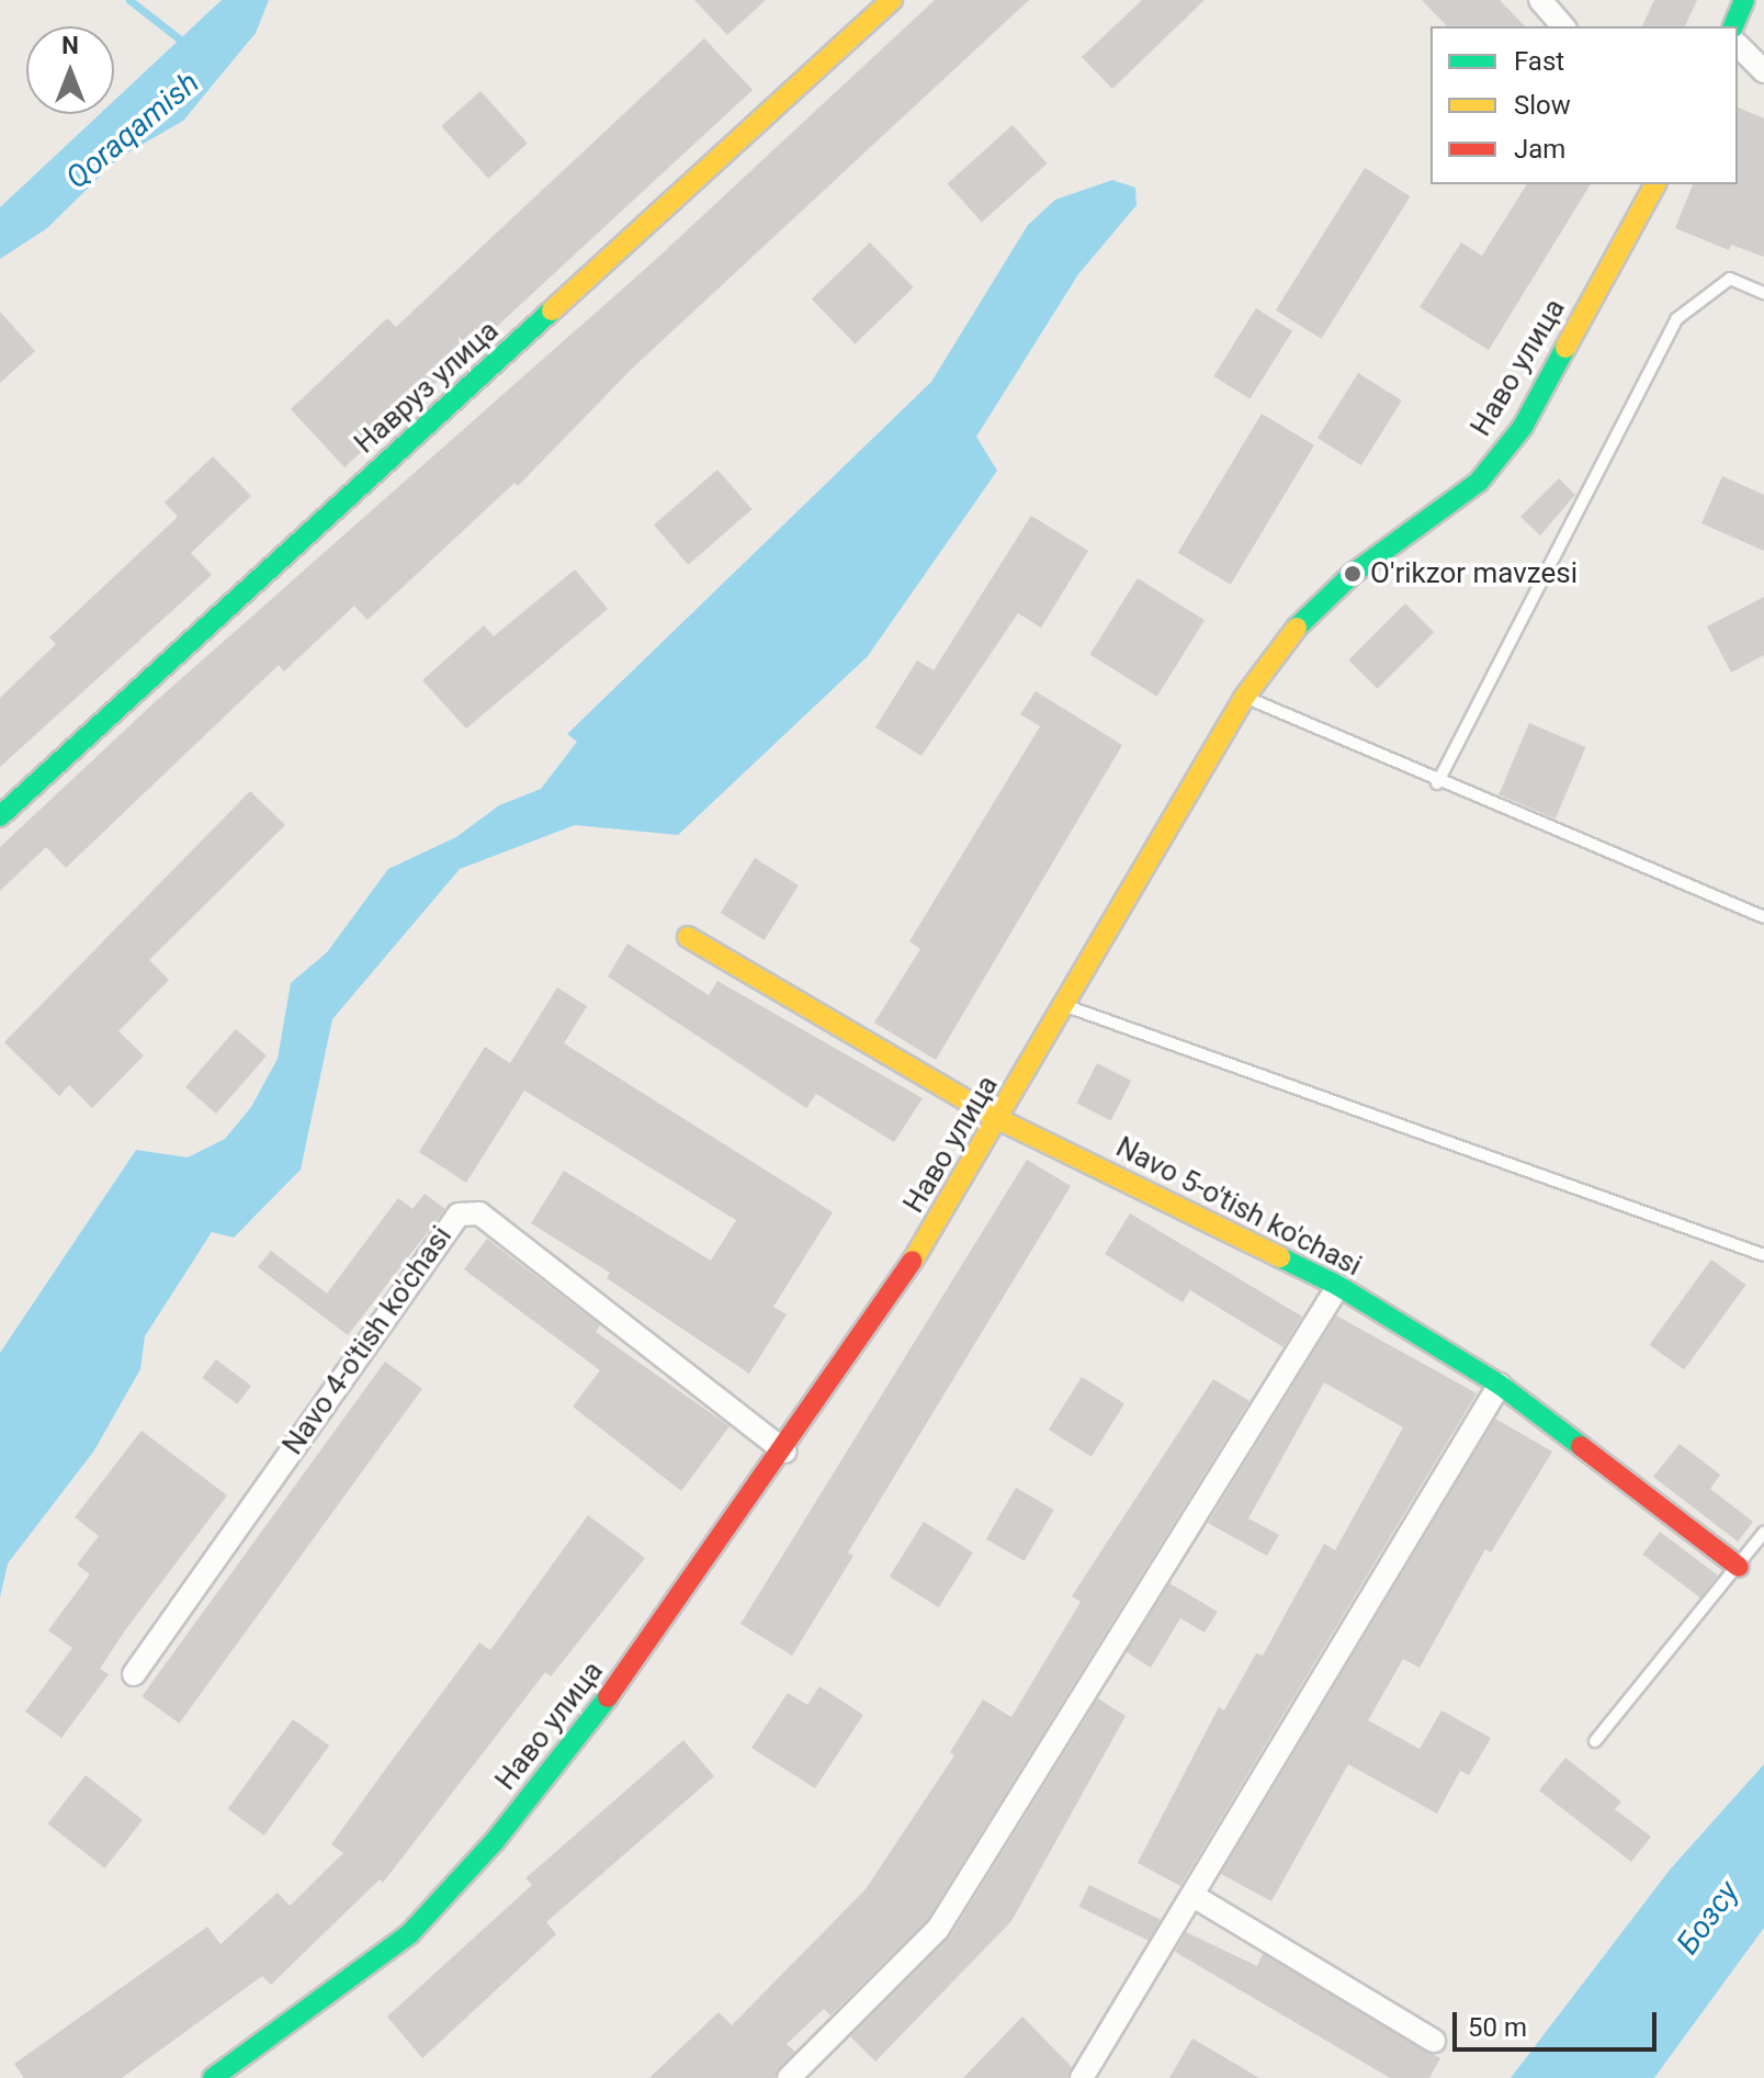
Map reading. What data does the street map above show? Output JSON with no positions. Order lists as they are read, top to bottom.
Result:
{
  "streets": {
    "street": [
      "Наво улица",
      "Навруз улица",
      "Navo 5-o'tish ko'chasi",
      "Navo 4-o'tish ko'chasi"
    ]
  },
  "crossings": [
    ["Наво улица", "Navo 5-o'tish ko'chasi"],
    ["Наво улица", "Navo 4-o'tish ko'chasi"]
  ],
  "water": ["Qoraqamish", "Бозсу"],
  "places": ["O'rikzor mavzesi"],
  "legend": ["Fast", "Slow", "Jam"],
  "scale_bar": "50 m",
  "north": "top"
}
